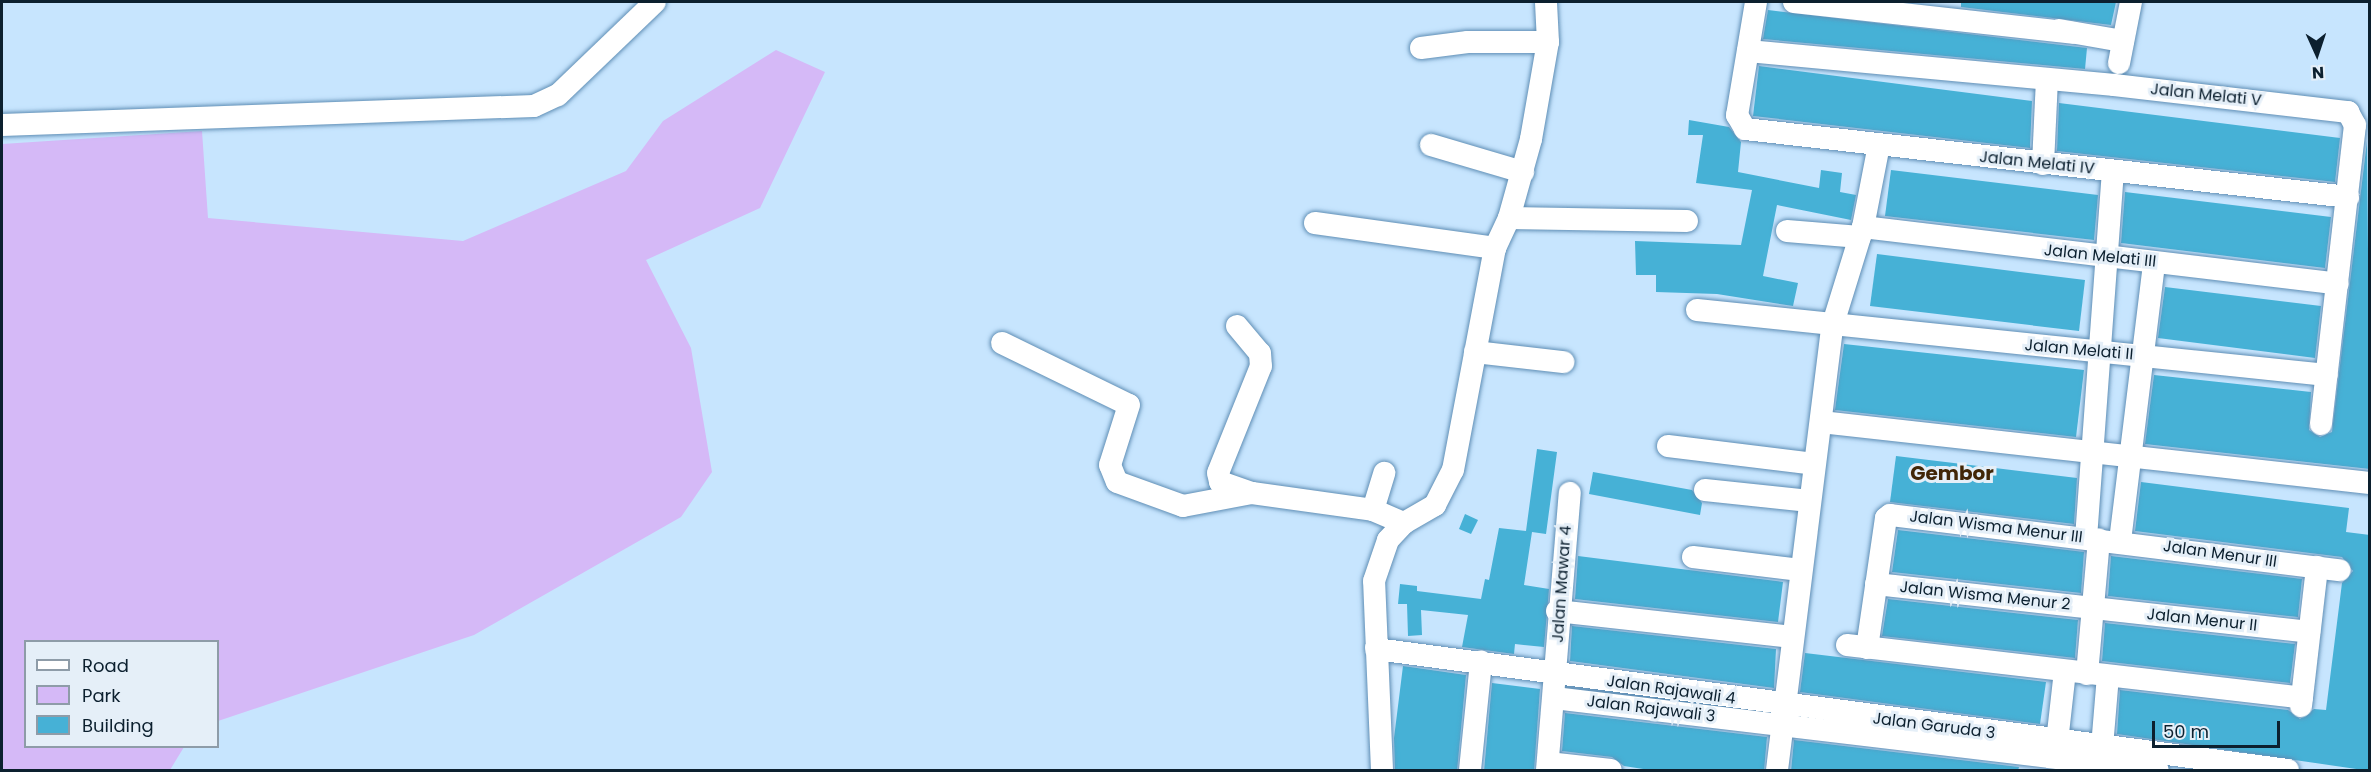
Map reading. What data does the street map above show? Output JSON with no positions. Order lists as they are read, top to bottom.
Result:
{
  "streets": {
    "street": [
      "Jalan Melati V",
      "Jalan Melati IV",
      "Jalan Melati III",
      "Jalan Melati II",
      "Jalan Wisma Menur III",
      "Jalan Menur III",
      "Jalan Mawar 4",
      "Jalan Wisma Menur 2",
      "Jalan Menur II",
      "Jalan Rajawali 4",
      "Jalan Rajawali 3",
      "Jalan Garuda 3"
    ]
  },
  "crossings": [
    ["Jalan Melati V", "Jalan Melati IV"],
    ["Jalan Melati V", "Jalan Melati III"],
    ["Jalan Melati V", "Jalan Melati II"],
    ["Jalan Wisma Menur III", "Jalan Menur III"],
    ["Jalan Wisma Menur III", "Jalan Wisma Menur 2"],
    ["Jalan Mawar 4", "Jalan Rajawali 4"],
    ["Jalan Mawar 4", "Jalan Rajawali 3"],
    ["Jalan Wisma Menur 2", "Jalan Menur II"],
    ["Jalan Rajawali 4", "Jalan Rajawali 3"],
    ["Jalan Rajawali 4", "Jalan Garuda 3"],
    ["Jalan Rajawali 3", "Jalan Garuda 3"]
  ],
  "districts": ["Gembor"],
  "legend": ["Road", "Park", "Building"],
  "scale_bar": "50 m",
  "north": "bottom"
}
